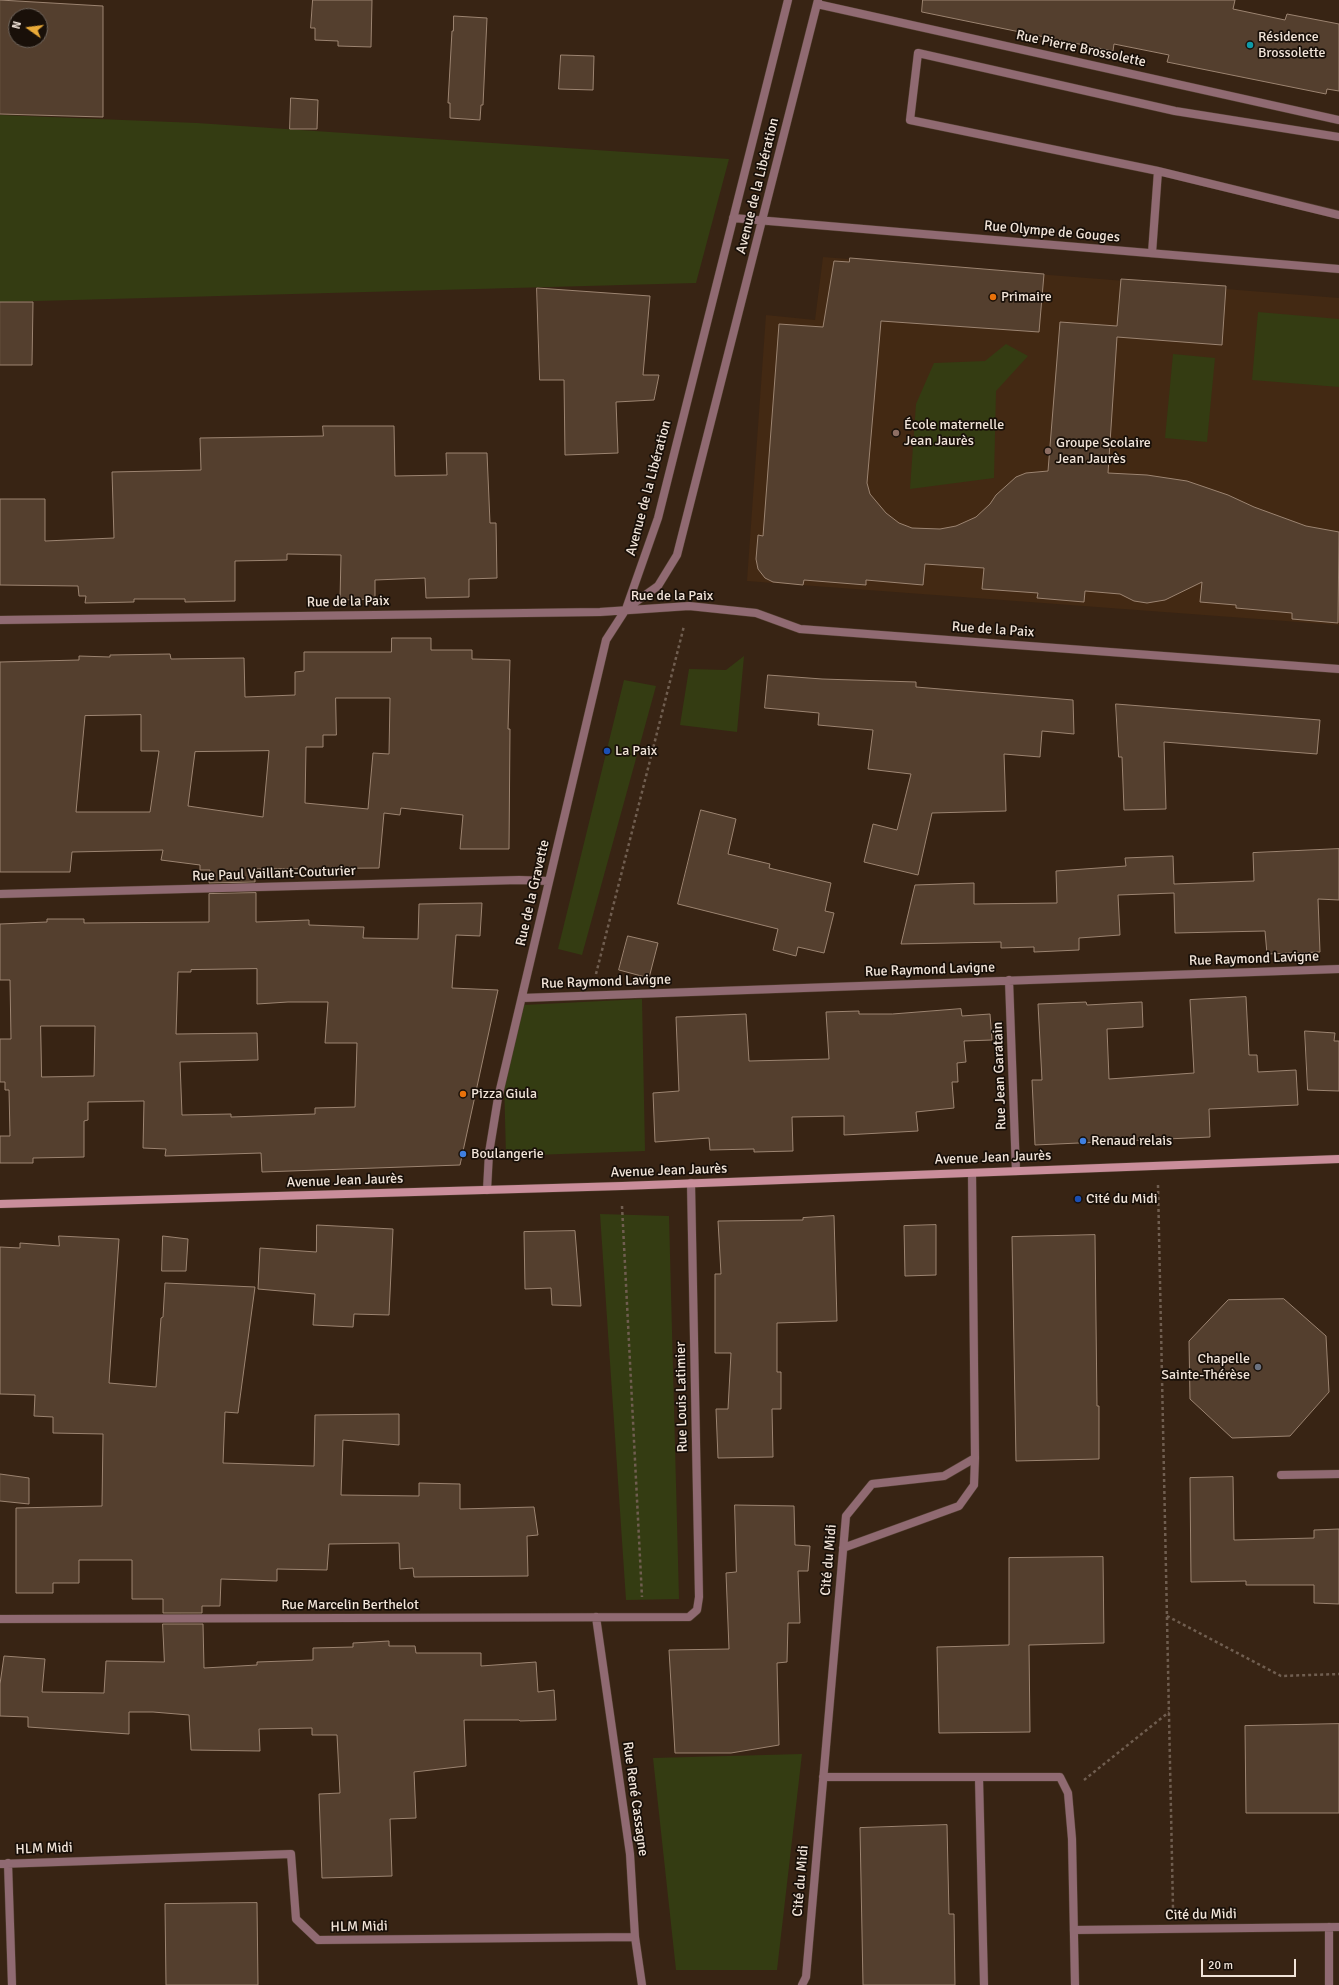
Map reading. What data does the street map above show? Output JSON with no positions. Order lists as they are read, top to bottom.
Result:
{
  "streets": {
    "street": [
      "Rue Pierre Brossolette",
      "Avenue de la Libération",
      "Rue Olympe de Gouges",
      "Rue de la Paix",
      "Rue Paul Vaillant-Couturier",
      "Rue de la Gravette",
      "Rue Raymond Lavigne",
      "Rue Jean Garatain",
      "Avenue Jean Jaurès",
      "Rue Louis Latimier",
      "Cité du Midi",
      "Rue Marcelin Berthelot",
      "Rue René Cassagne",
      "HLM Midi"
    ]
  },
  "crossings": [
    ["Rue Pierre Brossolette", "Avenue de la Libération"],
    ["Avenue de la Libération", "Rue Olympe de Gouges"],
    ["Avenue de la Libération", "Rue de la Paix"],
    ["Avenue de la Libération", "Rue de la Gravette"],
    ["Rue de la Paix", "Rue de la Gravette"],
    ["Rue Paul Vaillant-Couturier", "Rue de la Gravette"],
    ["Rue de la Gravette", "Rue Raymond Lavigne"],
    ["Rue de la Gravette", "Avenue Jean Jaurès"],
    ["Rue Raymond Lavigne", "Rue Jean Garatain"],
    ["Rue Jean Garatain", "Avenue Jean Jaurès"],
    ["Avenue Jean Jaurès", "Rue Louis Latimier"],
    ["Rue Louis Latimier", "Rue Marcelin Berthelot"],
    ["Rue Marcelin Berthelot", "Rue René Cassagne"],
    ["Rue René Cassagne", "HLM Midi"]
  ],
  "places": [
    "Résidence Brossolette",
    "Primaire",
    "École maternelle Jean Jaurès",
    "Groupe Scolaire Jean Jaurès",
    "La Paix",
    "Pizza Giula",
    "Renaud relais",
    "Boulangerie",
    "Cité du Midi",
    "Chapelle Sainte-Thérèse"
  ],
  "scale_bar": "20 m",
  "north": "left"
}
